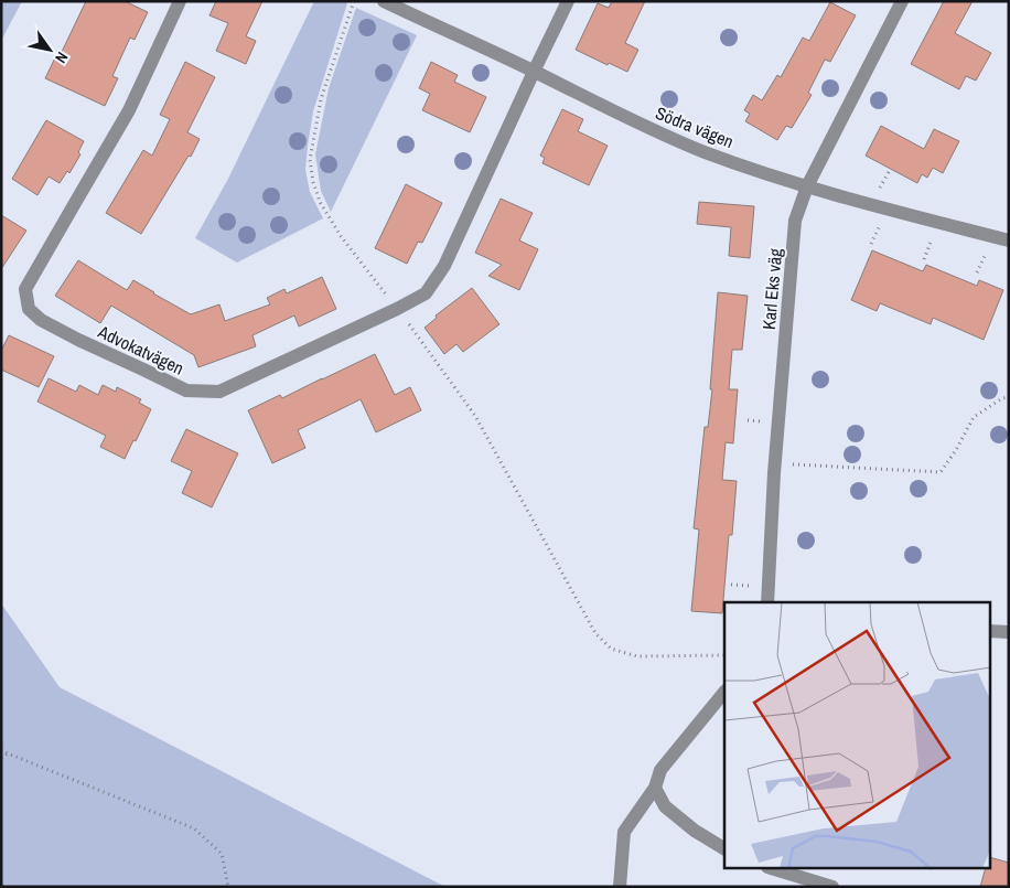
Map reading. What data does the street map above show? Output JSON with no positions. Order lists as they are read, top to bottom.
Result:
{
  "streets": {
    "street": ["Södra vägen", "Karl Eks väg", "Advokatvägen"]
  },
  "crossings": [
    ["Södra vägen", "Karl Eks väg"],
    ["Södra vägen", "Advokatvägen"]
  ],
  "north": "bottom right"
}
